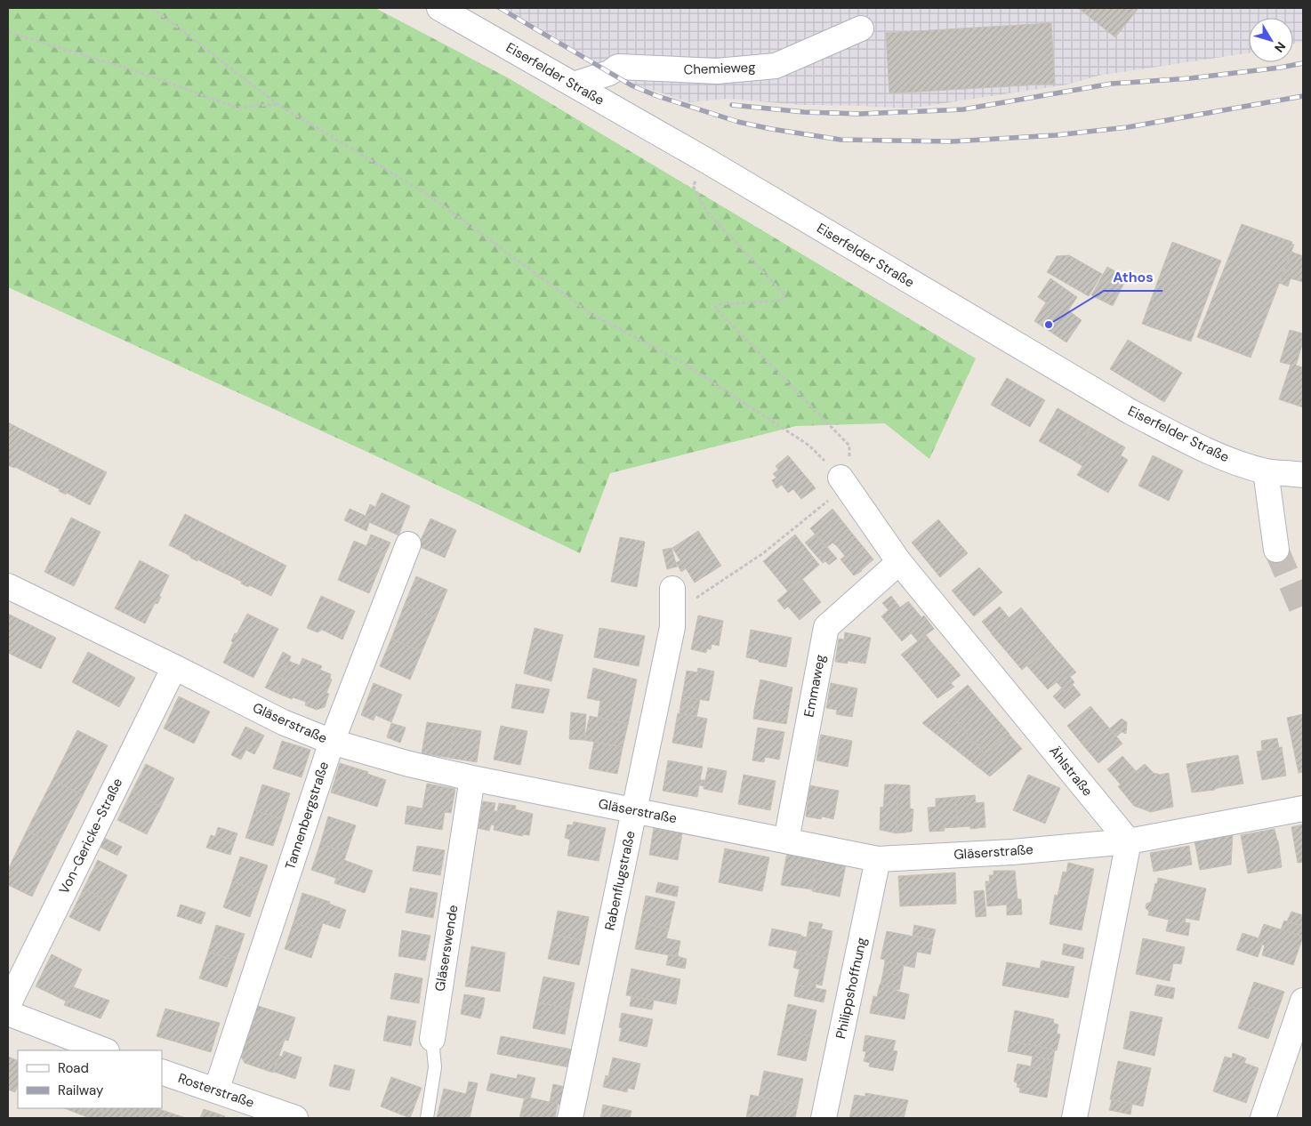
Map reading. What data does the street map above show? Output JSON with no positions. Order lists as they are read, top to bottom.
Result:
{
  "streets": {
    "street": [
      "Chemieweg",
      "Eiserfelder Straße",
      "Emmaweg",
      "Gläserstraße",
      "Ählstraße",
      "Tannenbergstraße",
      "Von-Gericke-Straße",
      "Rabenflugstraße",
      "Gläserswende",
      "Philippshoffnung",
      "Rosterstraße"
    ]
  },
  "crossings": [
    ["Chemieweg", "Eiserfelder Straße"],
    ["Emmaweg", "Gläserstraße"],
    ["Emmaweg", "Ählstraße"],
    ["Gläserstraße", "Ählstraße"],
    ["Gläserstraße", "Tannenbergstraße"],
    ["Gläserstraße", "Von-Gericke-Straße"],
    ["Gläserstraße", "Rabenflugstraße"],
    ["Gläserstraße", "Gläserswende"],
    ["Gläserstraße", "Philippshoffnung"],
    ["Tannenbergstraße", "Rosterstraße"]
  ],
  "places": ["Athos"],
  "legend": ["Road", "Railway"],
  "north": "bottom right"
}
